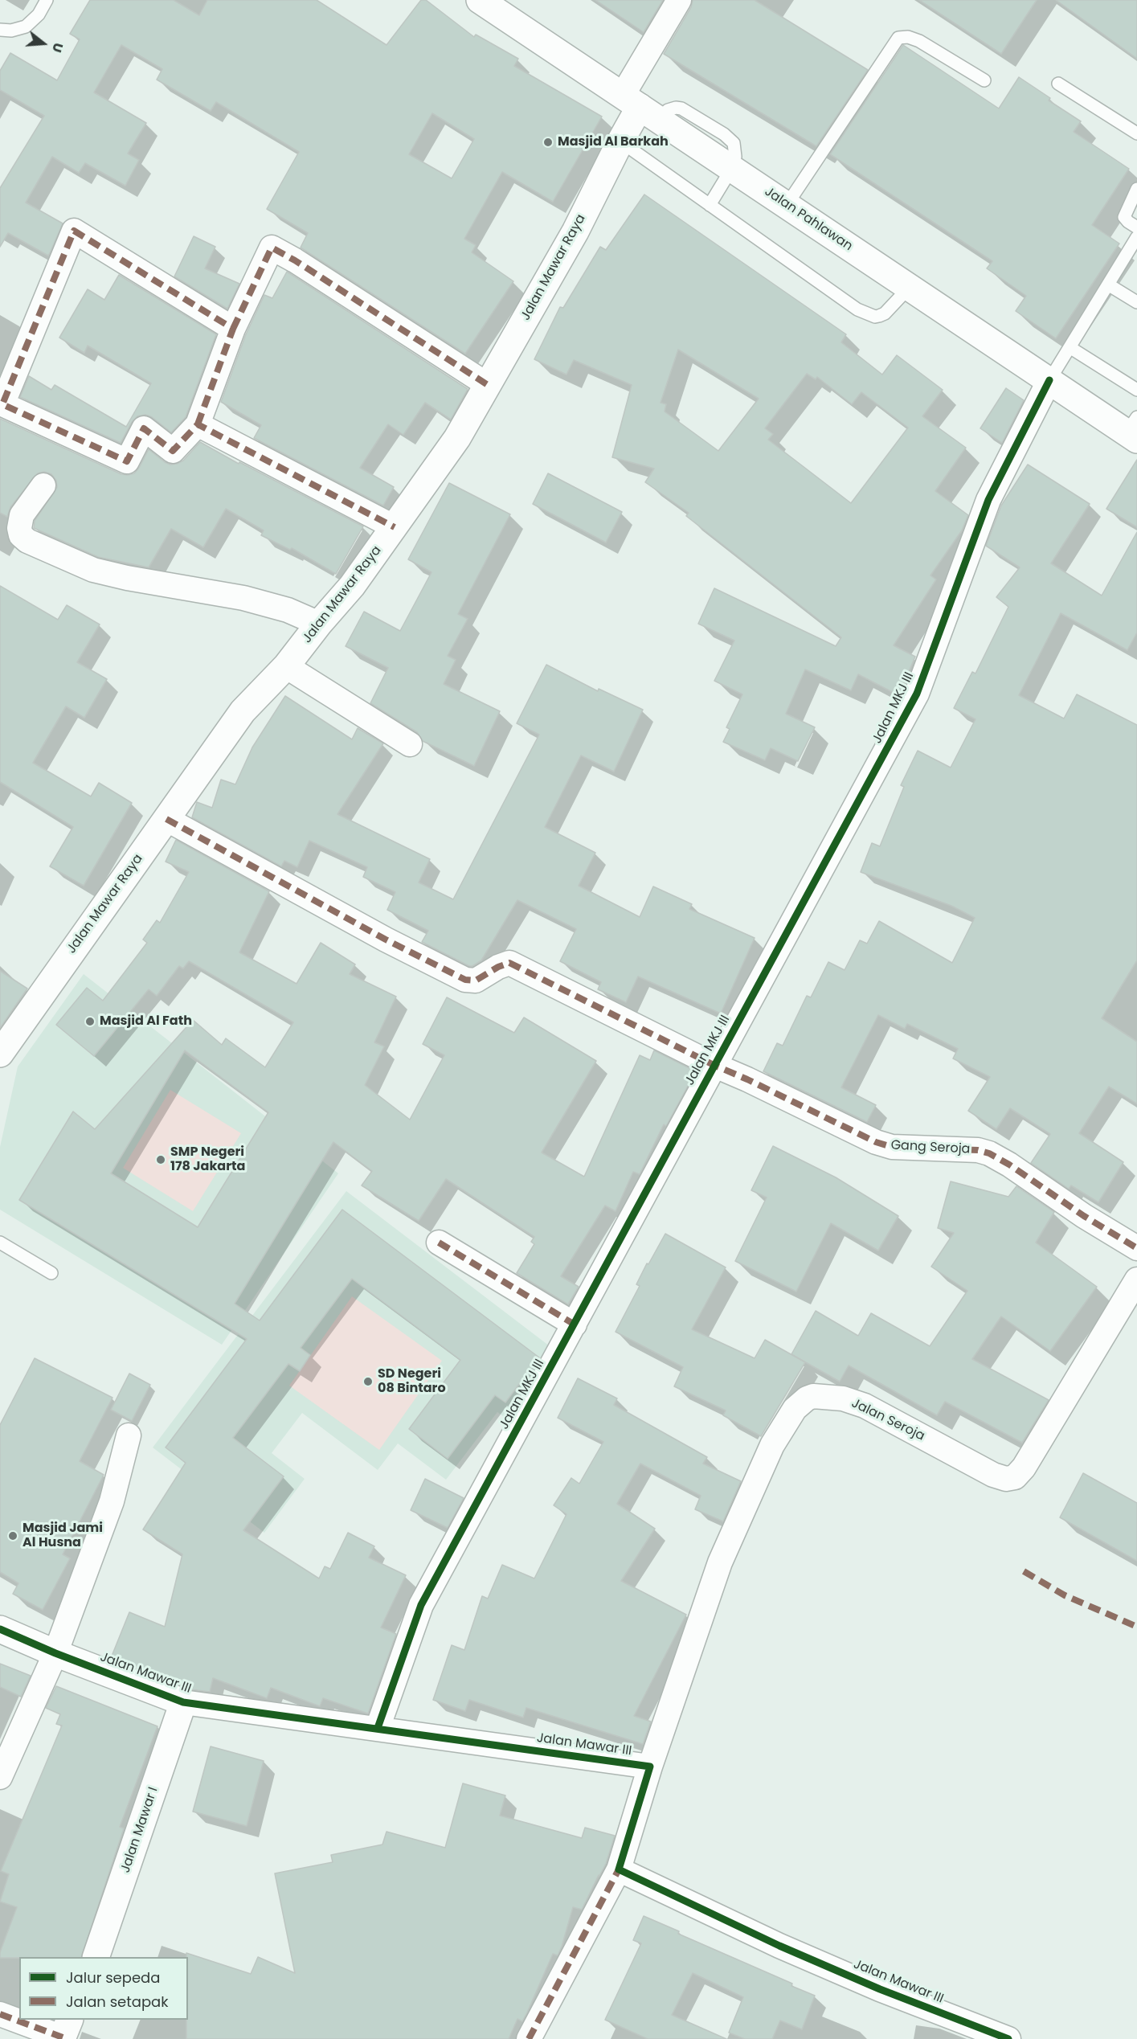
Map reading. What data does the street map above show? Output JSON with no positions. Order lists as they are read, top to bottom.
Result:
{
  "streets": {
    "street": [
      "Jalan Pahlawan",
      "Jalan Mawar Raya",
      "Jalan MKJ III",
      "Gang Seroja",
      "Jalan Seroja",
      "Jalan Mawar III",
      "Jalan Mawar I"
    ]
  },
  "crossings": [
    ["Jalan Pahlawan", "Jalan Mawar Raya"],
    ["Jalan Pahlawan", "Jalan MKJ III"],
    ["Jalan Mawar Raya", "Gang Seroja"],
    ["Jalan MKJ III", "Gang Seroja"],
    ["Jalan MKJ III", "Jalan Mawar III"],
    ["Jalan Seroja", "Jalan Mawar III"],
    ["Jalan Mawar III", "Jalan Mawar I"]
  ],
  "places": [
    "Masjid Al Barkah",
    "Masjid Al Fath",
    "SMP Negeri 178 Jakarta",
    "SD Negeri 08 Bintaro",
    "Masjid Jami Al Husna"
  ],
  "legend": ["Jalur sepeda", "Jalan setapak"],
  "north": "right"
}
